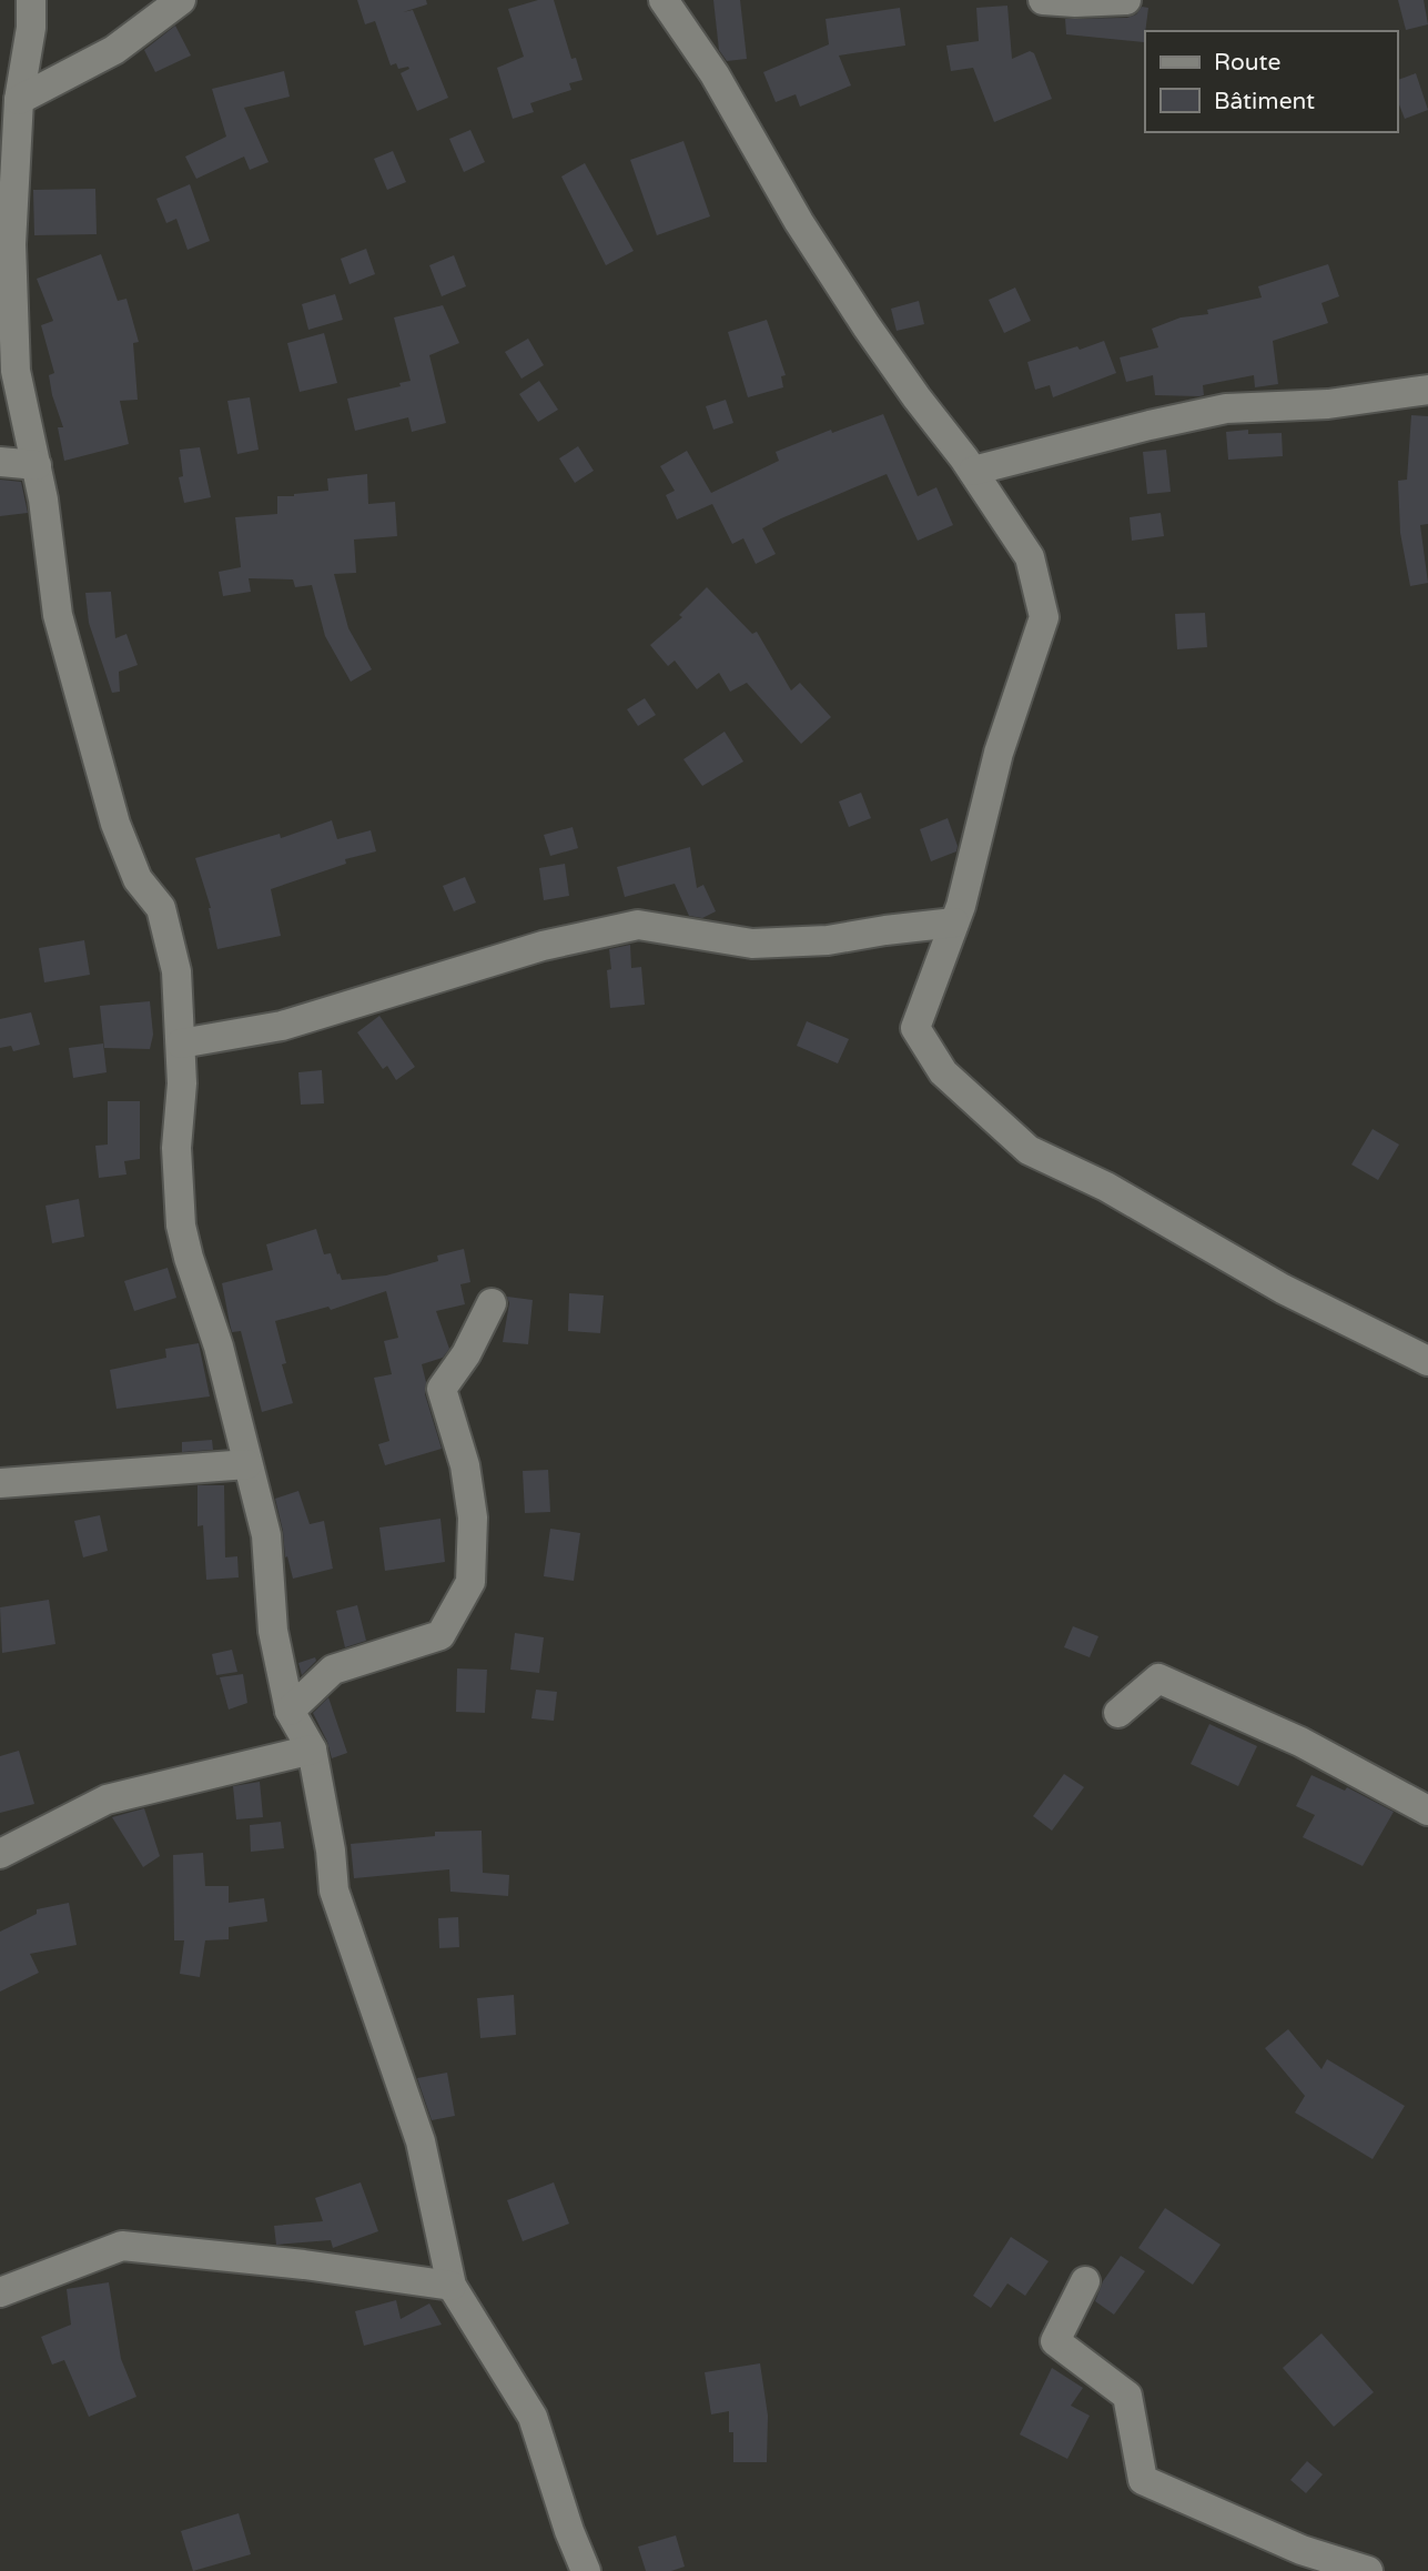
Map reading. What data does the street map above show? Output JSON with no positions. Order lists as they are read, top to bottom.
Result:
{
  "legend": ["Route", "Bâtiment"]
}
